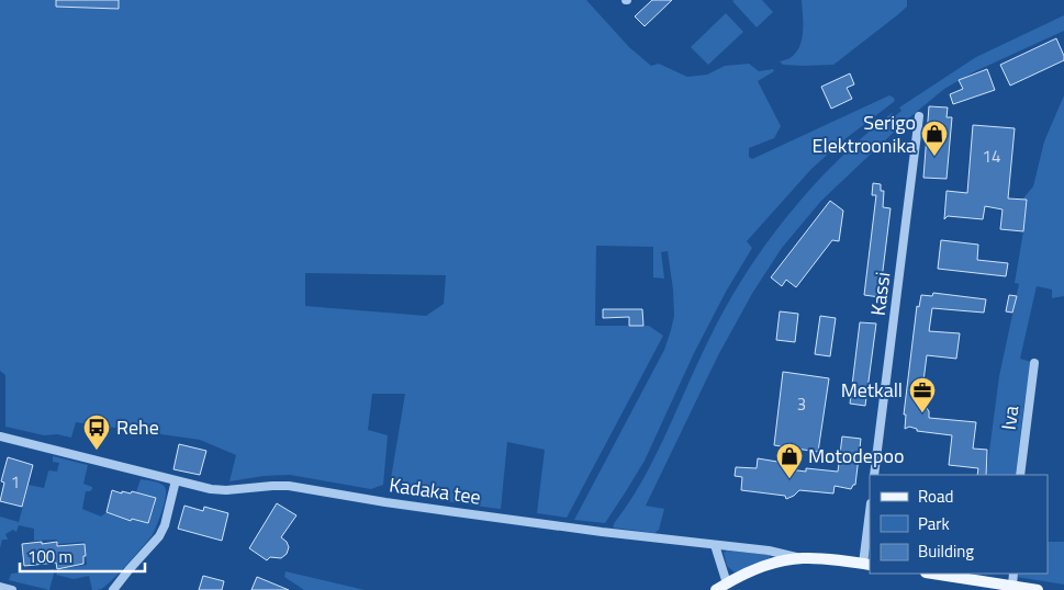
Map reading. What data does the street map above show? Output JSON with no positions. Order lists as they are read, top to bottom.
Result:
{
  "streets": {
    "main road": ["Kadaka tee"],
    "street": ["Kassi", "Iva"]
  },
  "places": {
    "shop": ["Serigo Elektroonika", "Motodepoo"],
    "office": ["Metkall"],
    "bus stop": ["Rehe"]
  },
  "house_numbers": ["14", "3", "1"],
  "legend": ["Road", "Park", "Building"],
  "scale_bar": "100 m"
}
